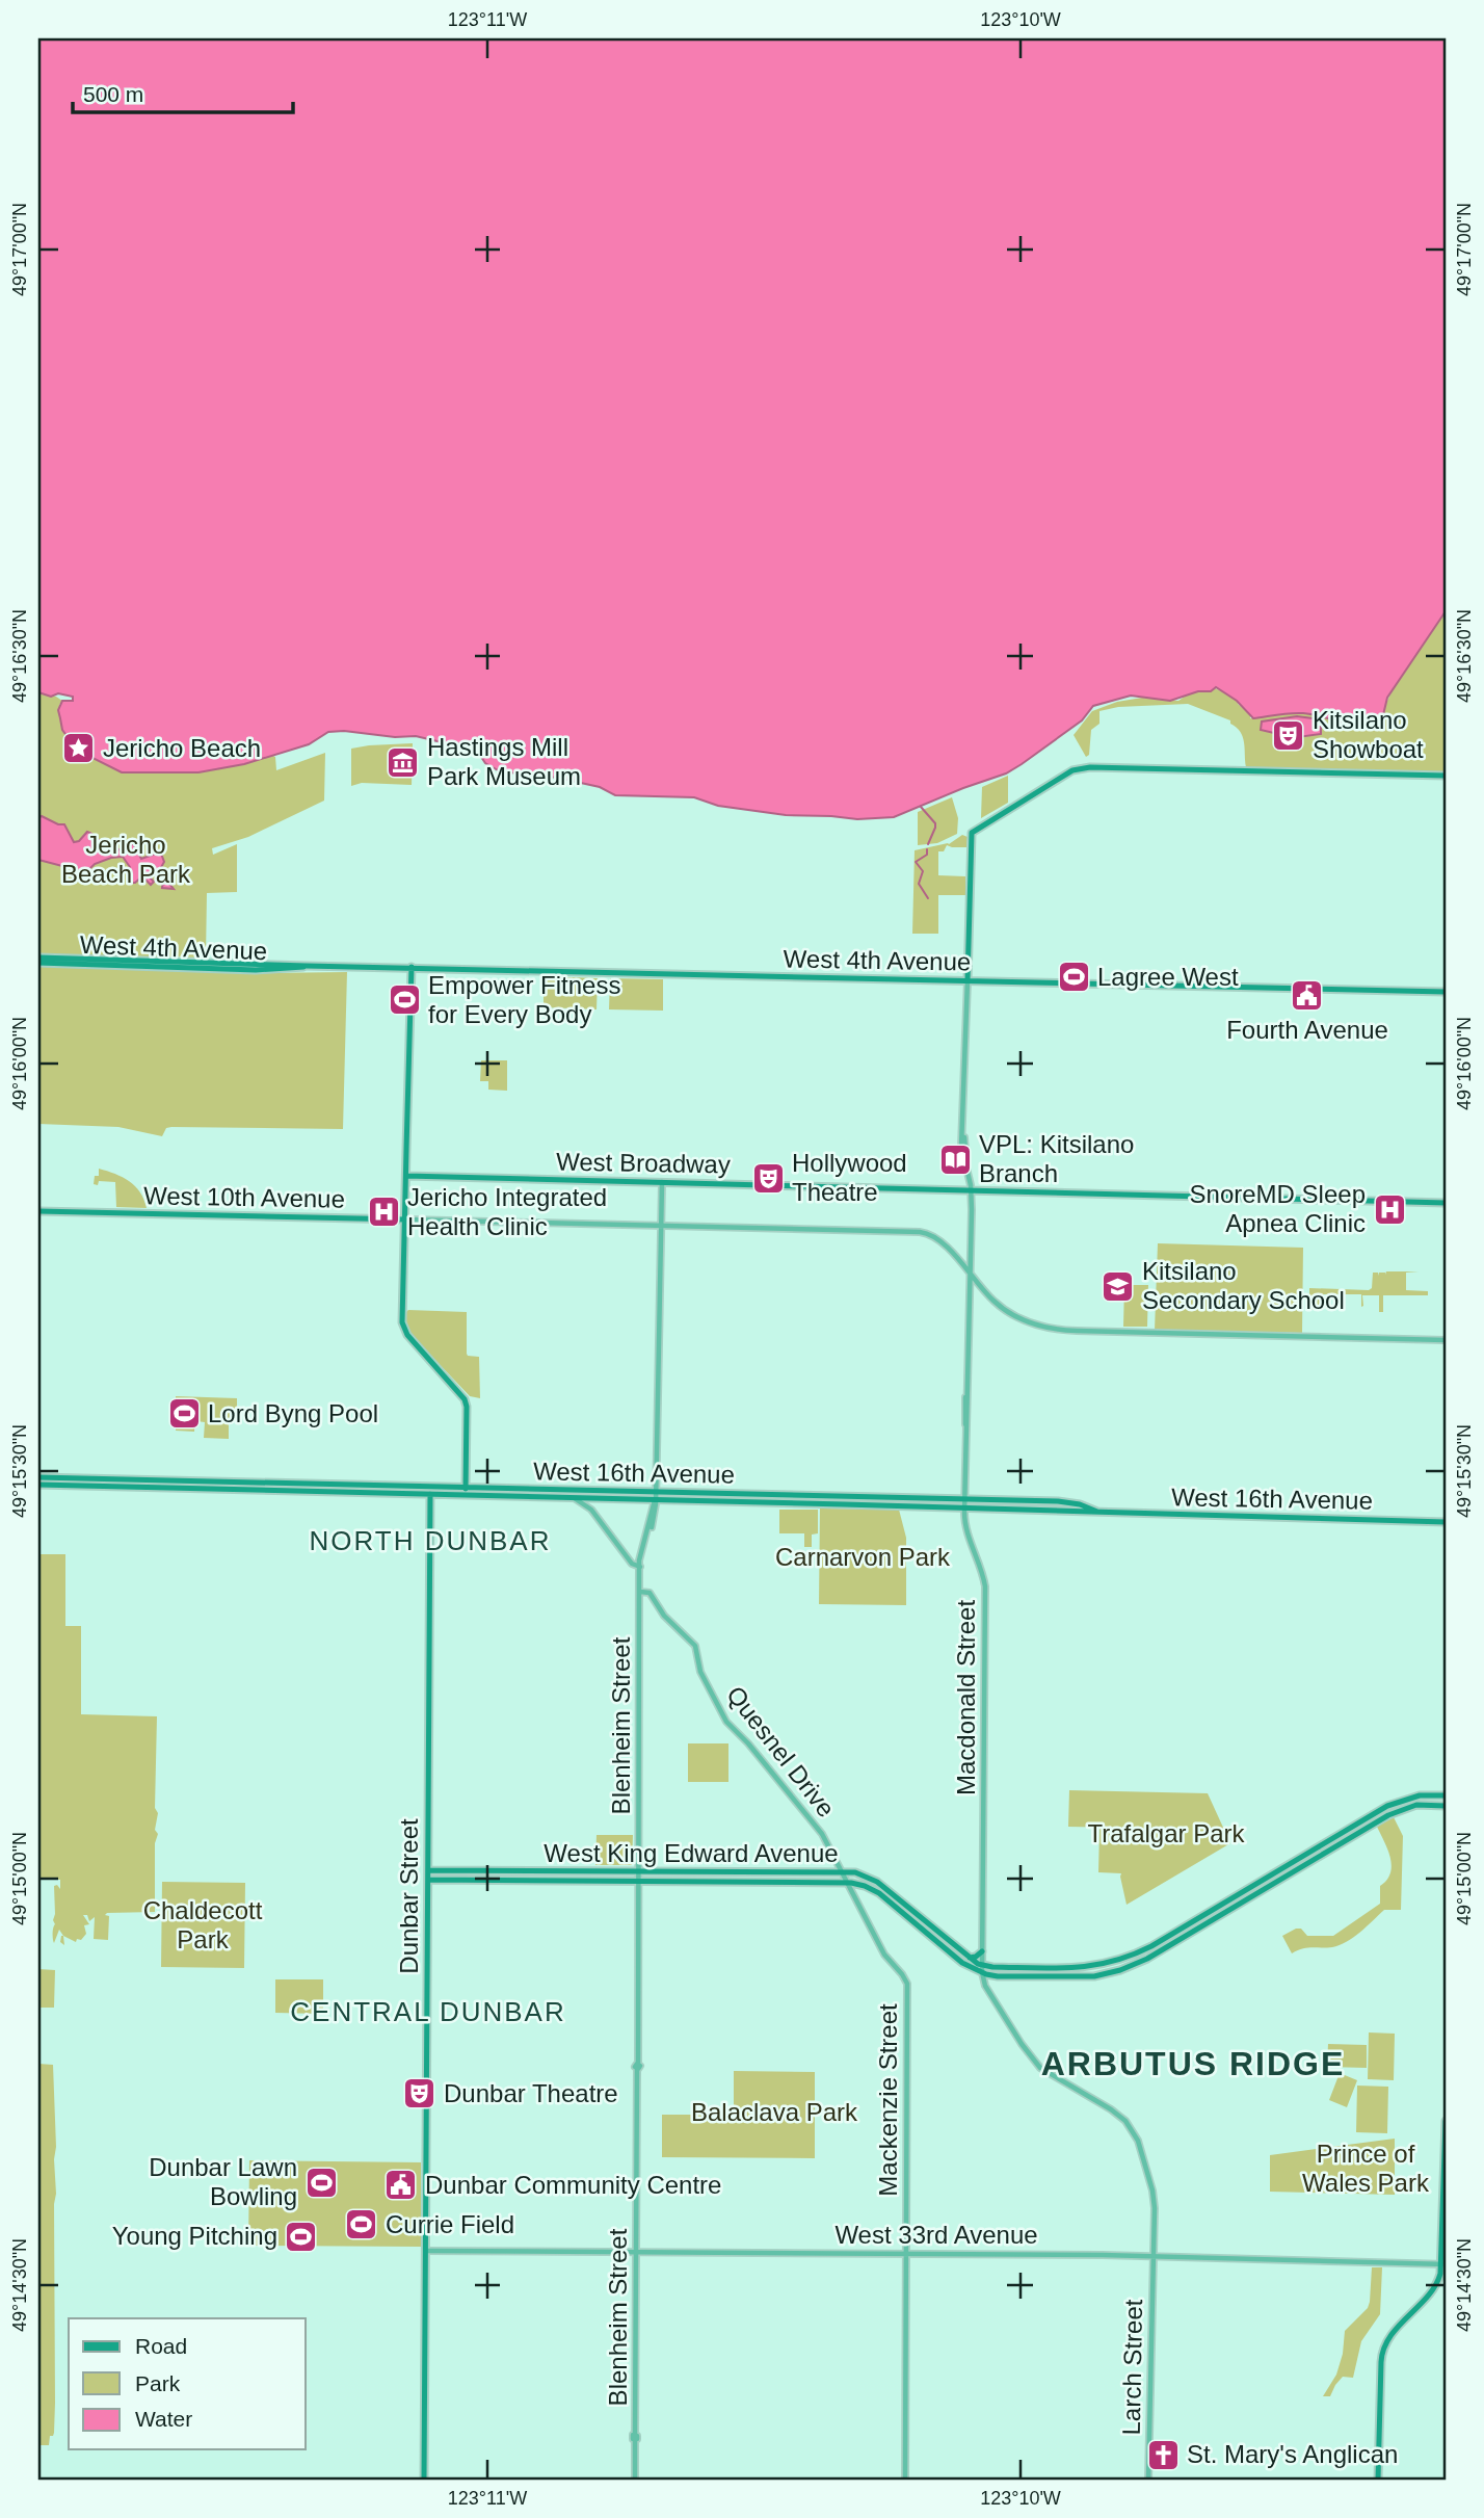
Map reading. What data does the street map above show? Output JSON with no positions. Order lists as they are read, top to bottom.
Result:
{
  "streets": {
    "main road": [
      "West 4th Avenue",
      "West Broadway",
      "West 10th Avenue",
      "West 16th Avenue",
      "Macdonald Street",
      "West King Edward Avenue",
      "Dunbar Street"
    ],
    "street": [
      "Blenheim Street",
      "Quesnel Drive",
      "Mackenzie Street",
      "West 33rd Avenue",
      "Larch Street"
    ]
  },
  "crossings": [
    ["West 4th Avenue", "Macdonald Street"],
    ["West Broadway", "Macdonald Street"],
    ["West Broadway", "Blenheim Street"],
    ["West 10th Avenue", "Macdonald Street"],
    ["West 10th Avenue", "Blenheim Street"],
    ["West 16th Avenue", "Macdonald Street"],
    ["West 16th Avenue", "Blenheim Street"],
    ["West 16th Avenue", "Dunbar Street"],
    ["Macdonald Street", "West King Edward Avenue"],
    ["Macdonald Street", "Larch Street"],
    ["Blenheim Street", "Quesnel Drive"],
    ["Blenheim Street", "West King Edward Avenue"],
    ["Blenheim Street", "West 33rd Avenue"],
    ["Quesnel Drive", "West King Edward Avenue"],
    ["Quesnel Drive", "Mackenzie Street"],
    ["West King Edward Avenue", "Dunbar Street"],
    ["West King Edward Avenue", "Larch Street"],
    ["Dunbar Street", "West 33rd Avenue"],
    ["Mackenzie Street", "West 33rd Avenue"],
    ["West 33rd Avenue", "Larch Street"]
  ],
  "districts": ["NORTH DUNBAR", "CENTRAL DUNBAR", "ARBUTUS RIDGE"],
  "parks": [
    "Jericho Beach Park",
    "Carnarvon Park",
    "Trafalgar Park",
    "Chaldecott Park",
    "Balaclava Park",
    "Prince of Wales Park"
  ],
  "places": {
    "theatre": ["Kitsilano Showboat", "Hollywood Theatre", "Dunbar Theatre"],
    "place": ["Jericho Beach"],
    "museum": ["Hastings Mill Park Museum"],
    "sports": [
      "Lagree West",
      "Empower Fitness for Every Body",
      "Lord Byng Pool",
      "Dunbar Lawn Bowling",
      "Currie Field",
      "Young Pitching"
    ],
    "public building": ["Fourth Avenue", "Dunbar Community Centre"],
    "library": ["VPL: Kitsilano Branch"],
    "hospital": ["SnoreMD Sleep Apnea Clinic", "Jericho Integrated Health Clinic"],
    "school or university": ["Kitsilano Secondary School"],
    "church": ["St. Mary's Anglican"]
  },
  "legend": ["Road", "Park", "Water"],
  "scale_bar": "500 m",
  "coordinates": [
    "123°11'W",
    "123°10'W",
    "49°17'00\"N",
    "49°16'30\"N",
    "49°16'00\"N",
    "49°15'30\"N",
    "49°15'00\"N",
    "49°14'30\"N"
  ]
}
